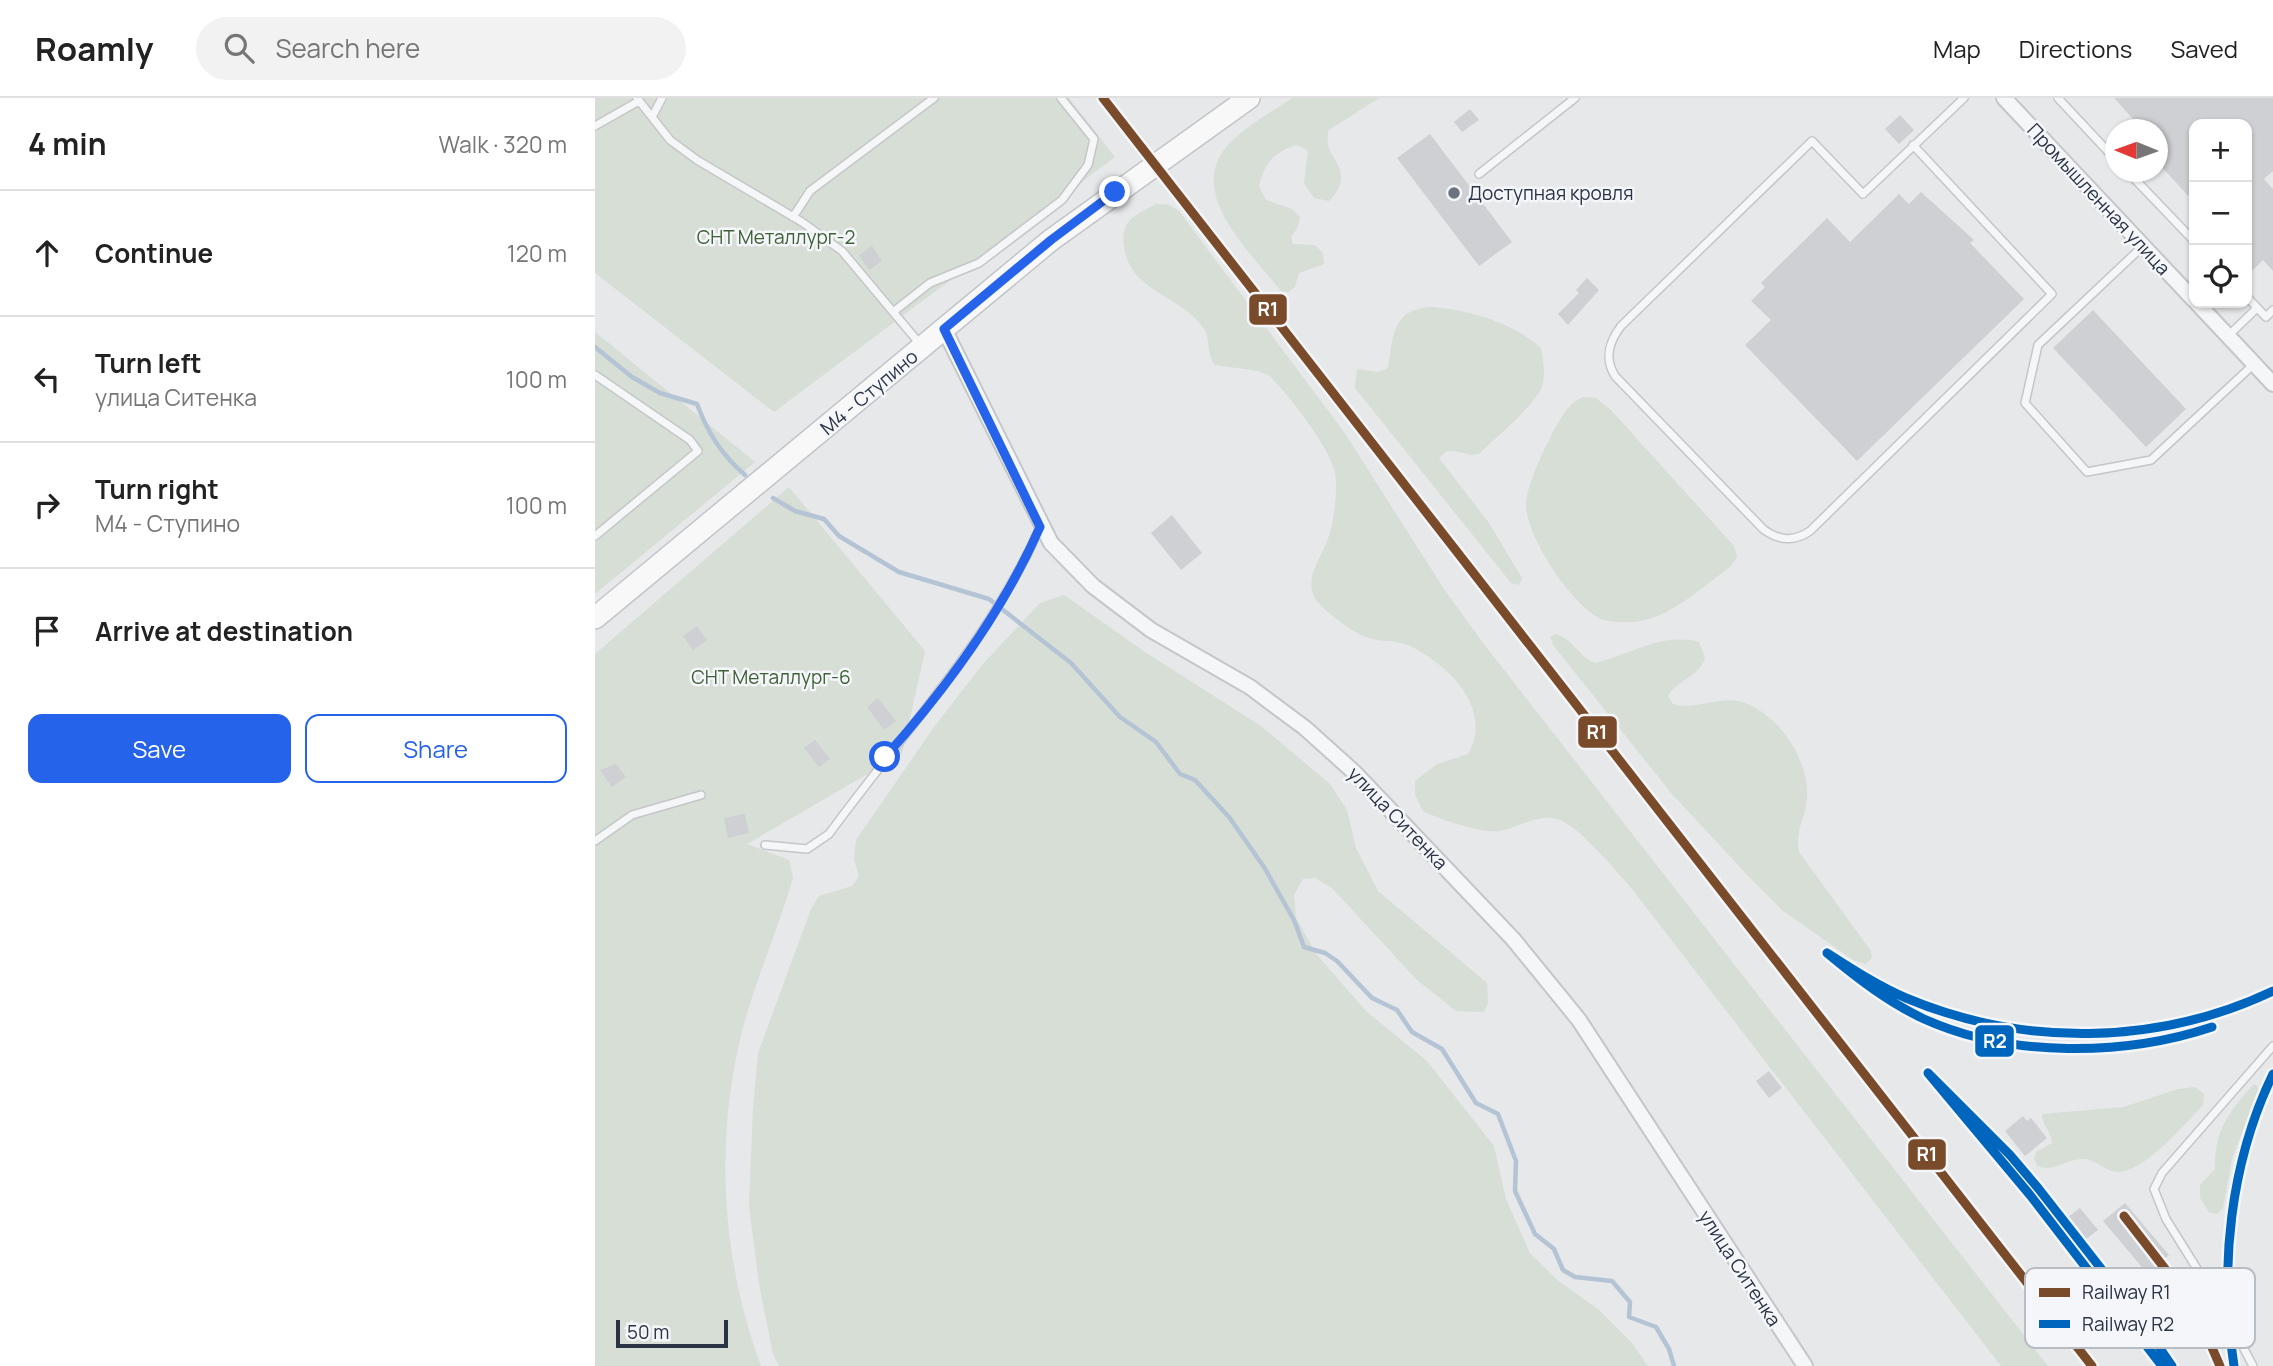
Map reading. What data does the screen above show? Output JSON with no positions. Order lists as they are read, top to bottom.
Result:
{
  "streets": {
    "main road": ["М4 - Ступино"],
    "street": ["Промышленная улица", "улица Ситенка"]
  },
  "crossings": [
    ["М4 - Ступино", "улица Ситенка"]
  ],
  "parks": ["СНТ Металлург-2", "СНТ Металлург-6"],
  "places": ["Доступная кровля"],
  "lines": ["rail line R1", "rail line R2"],
  "legend": ["Railway R1", "Railway R2"],
  "scale_bar": "50 m",
  "north": "left",
  "page": {
    "header": "Roamly",
    "search": "Search here",
    "nav": ["Map", "Directions", "Saved"],
    "heading": ["4 min", "Walk · 320 m"],
    "map_buttons": ["+", "−"],
    "list": [
      ["Continue", "120 m"],
      ["Turn left", "улица Ситенка", "100 m"],
      ["Turn right", "М4 - Ступино", "100 m"],
      "Arrive at destination"
    ],
    "buttons": ["Save", "Share"],
    "scale": "50 m"
  }
}
